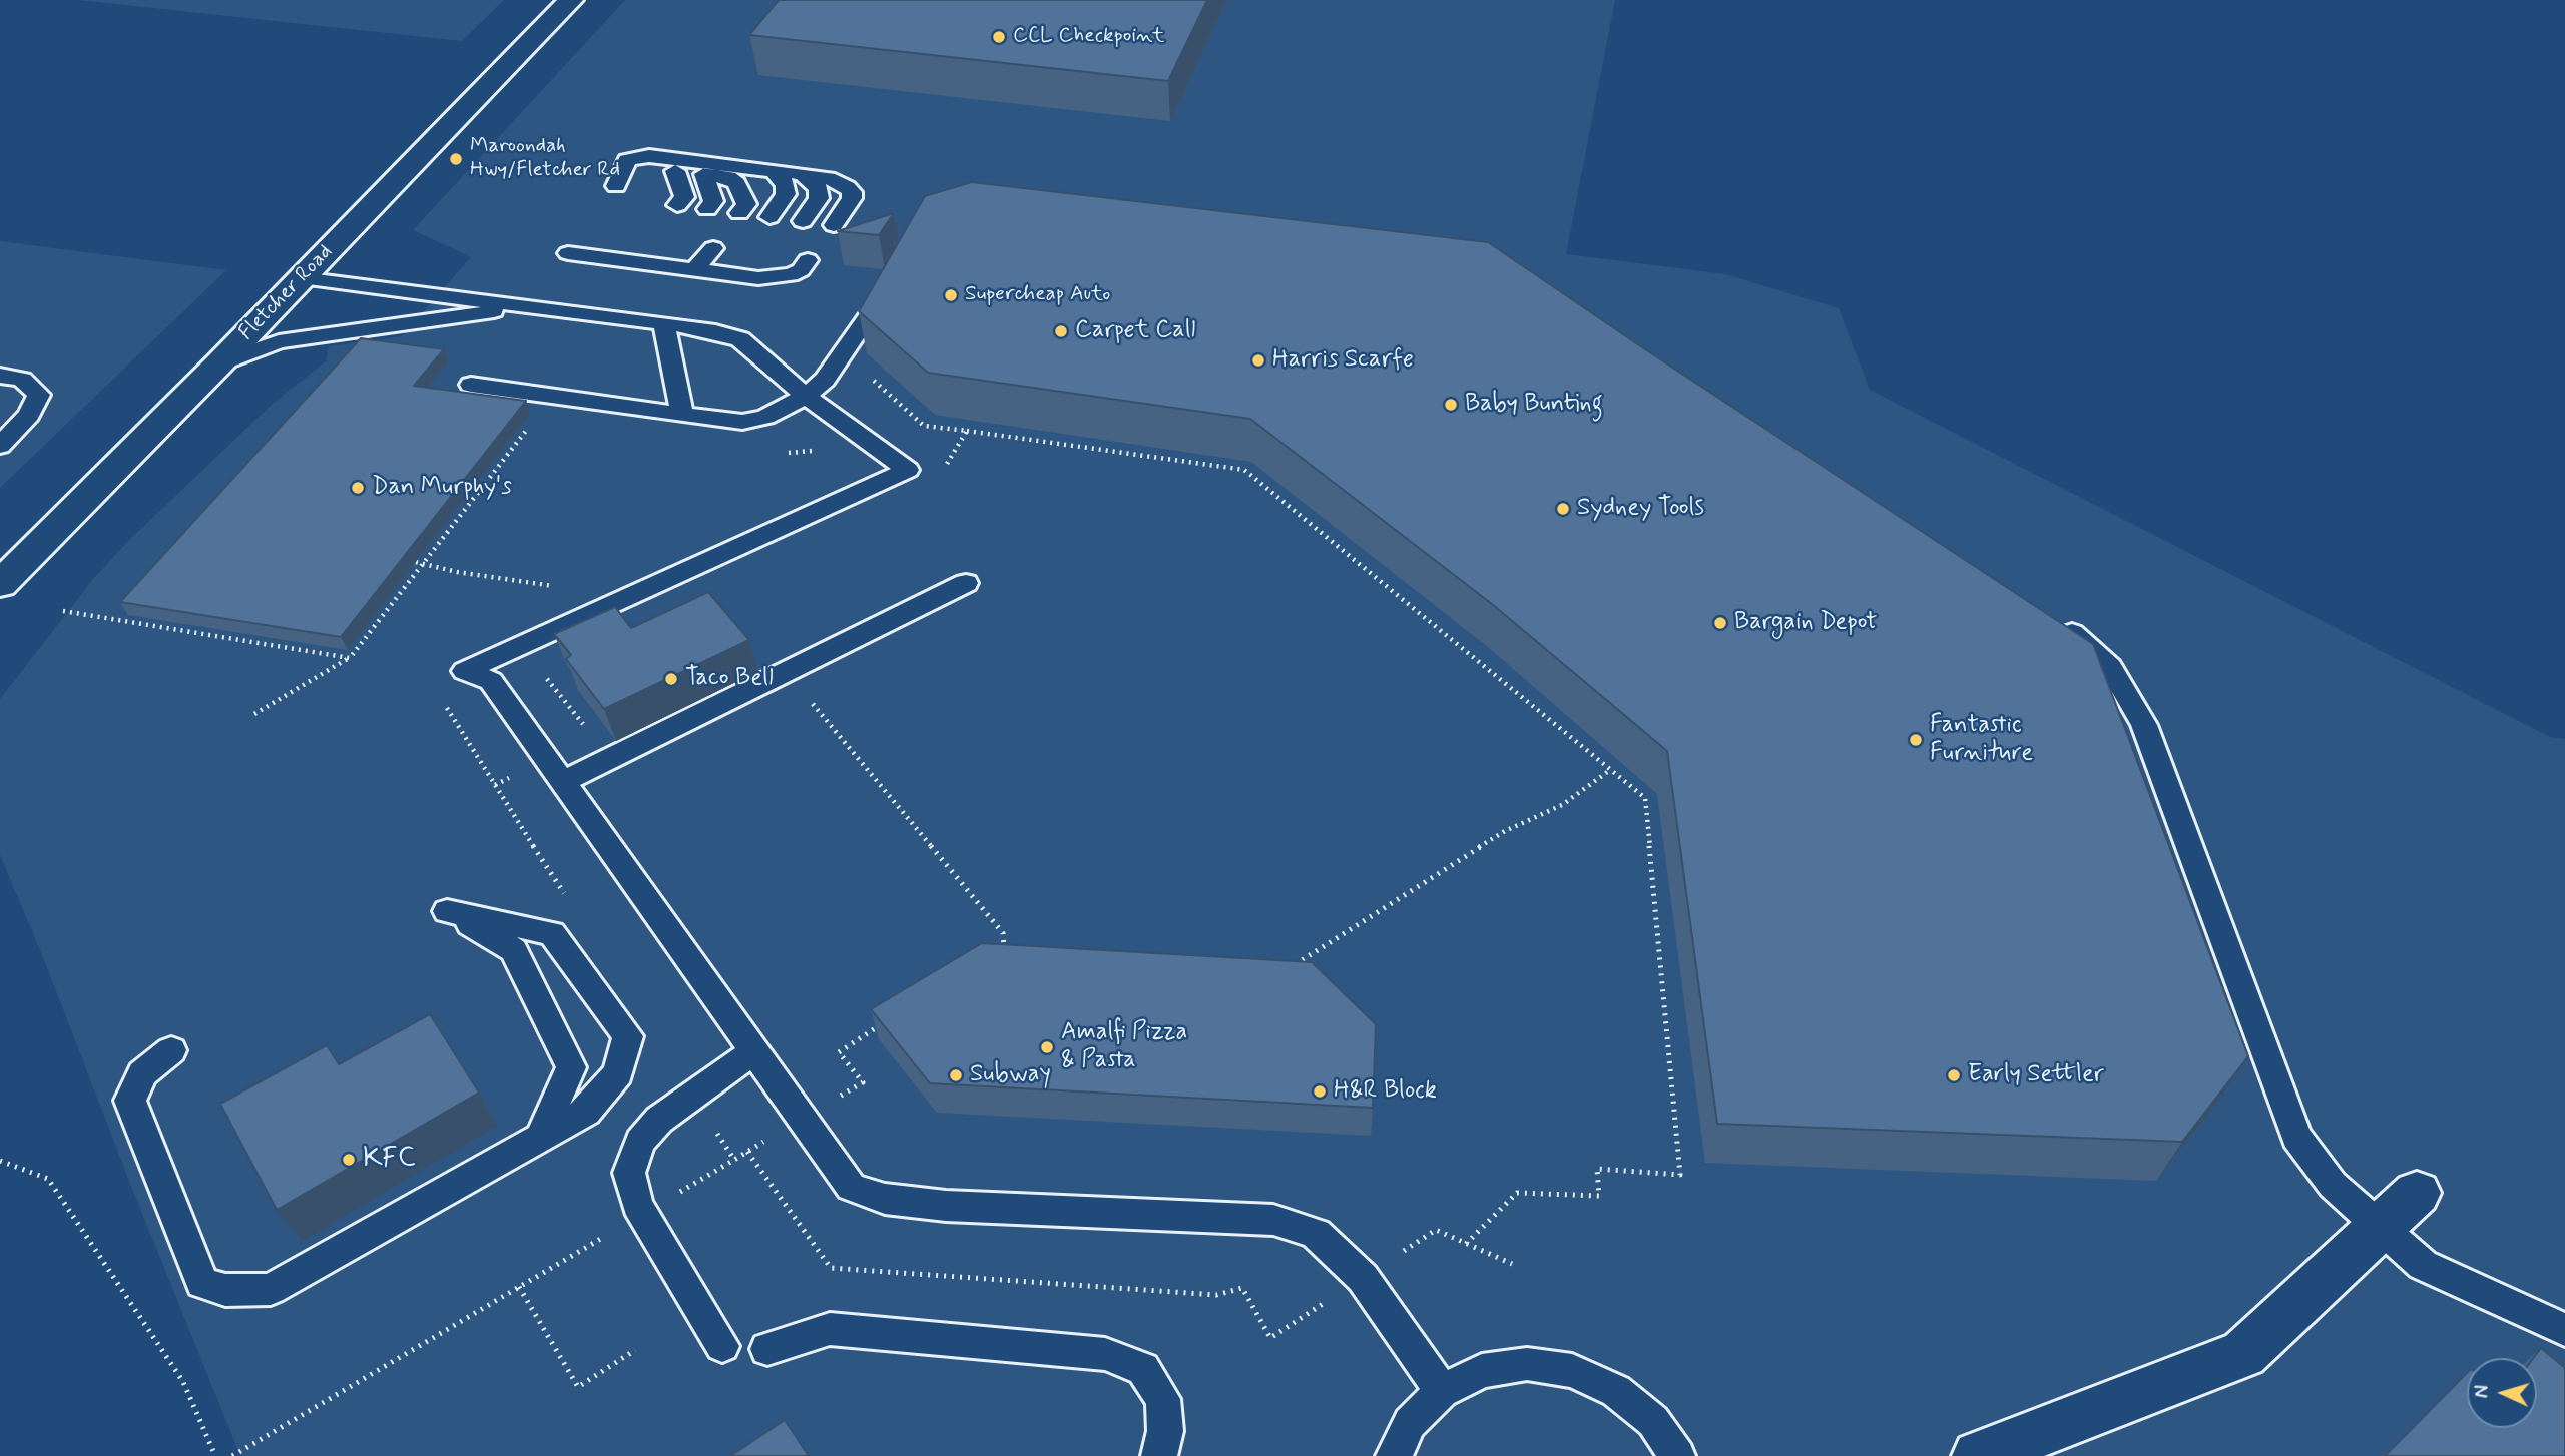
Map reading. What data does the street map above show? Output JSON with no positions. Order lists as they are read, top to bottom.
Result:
{
  "streets": {
    "street": ["Fletcher Road"]
  },
  "places": [
    "CCL Checkpoint",
    "Maroondah Hwy/Fletcher Rd",
    "Supercheap Auto",
    "Carpet Call",
    "Harris Scarfe",
    "Baby Bunting",
    "Dan Murphy's",
    "Sydney Tools",
    "Bargain Depot",
    "Taco Bell",
    "Fantastic Furniture",
    "Amalfi Pizza & Pasta",
    "Subway",
    "Early Settler",
    "H&R Block",
    "KFC"
  ],
  "north": "left"
}
